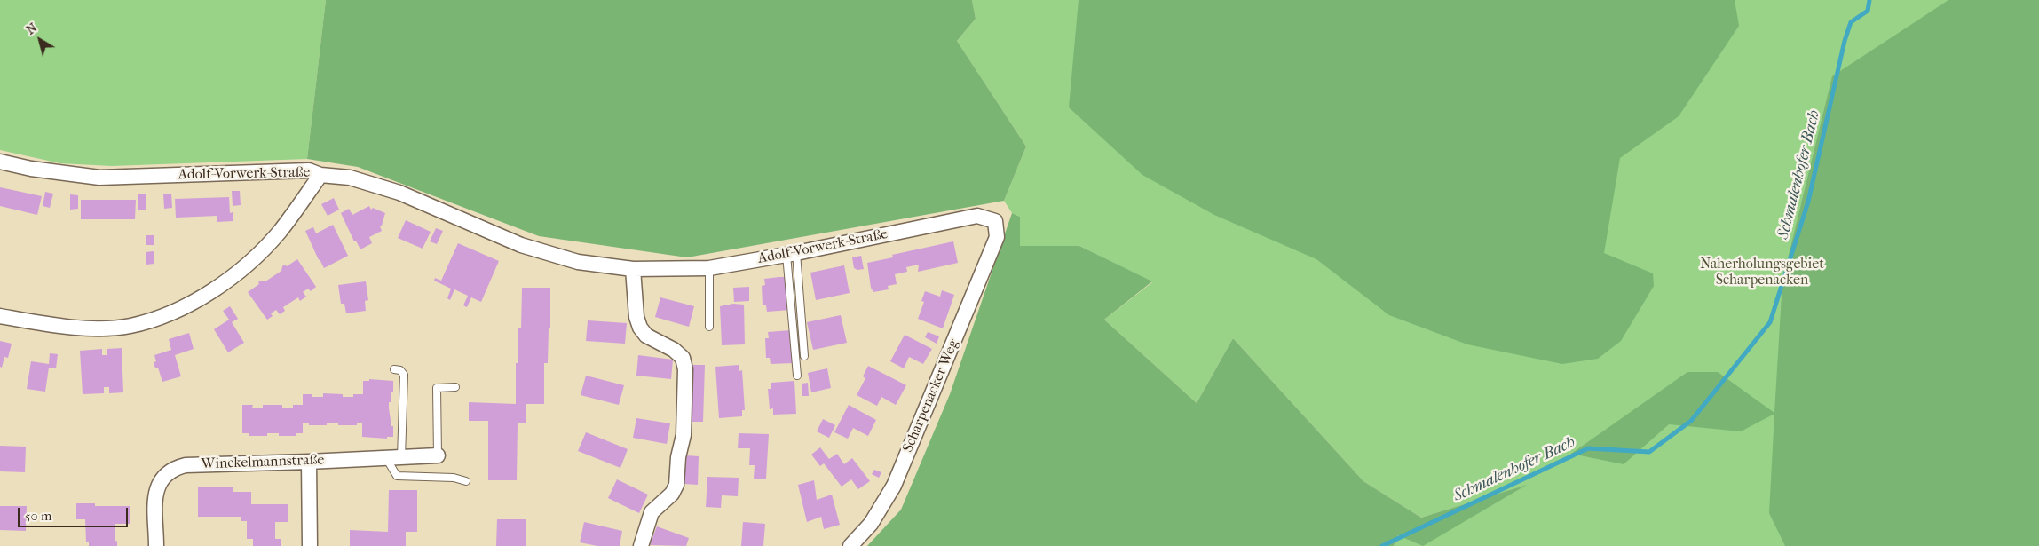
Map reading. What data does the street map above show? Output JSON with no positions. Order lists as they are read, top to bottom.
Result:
{
  "streets": {
    "street": ["Adolf-Vorwerk-Straße", "Scharpenacker Weg", "Winckelmannstraße"]
  },
  "crossings": [
    ["Adolf-Vorwerk-Straße", "Scharpenacker Weg"]
  ],
  "water": ["Schmalenhofer Bach"],
  "parks": ["Naherholungsgebiet Scharpenacken"],
  "scale_bar": "50 m",
  "north": "top left"
}
